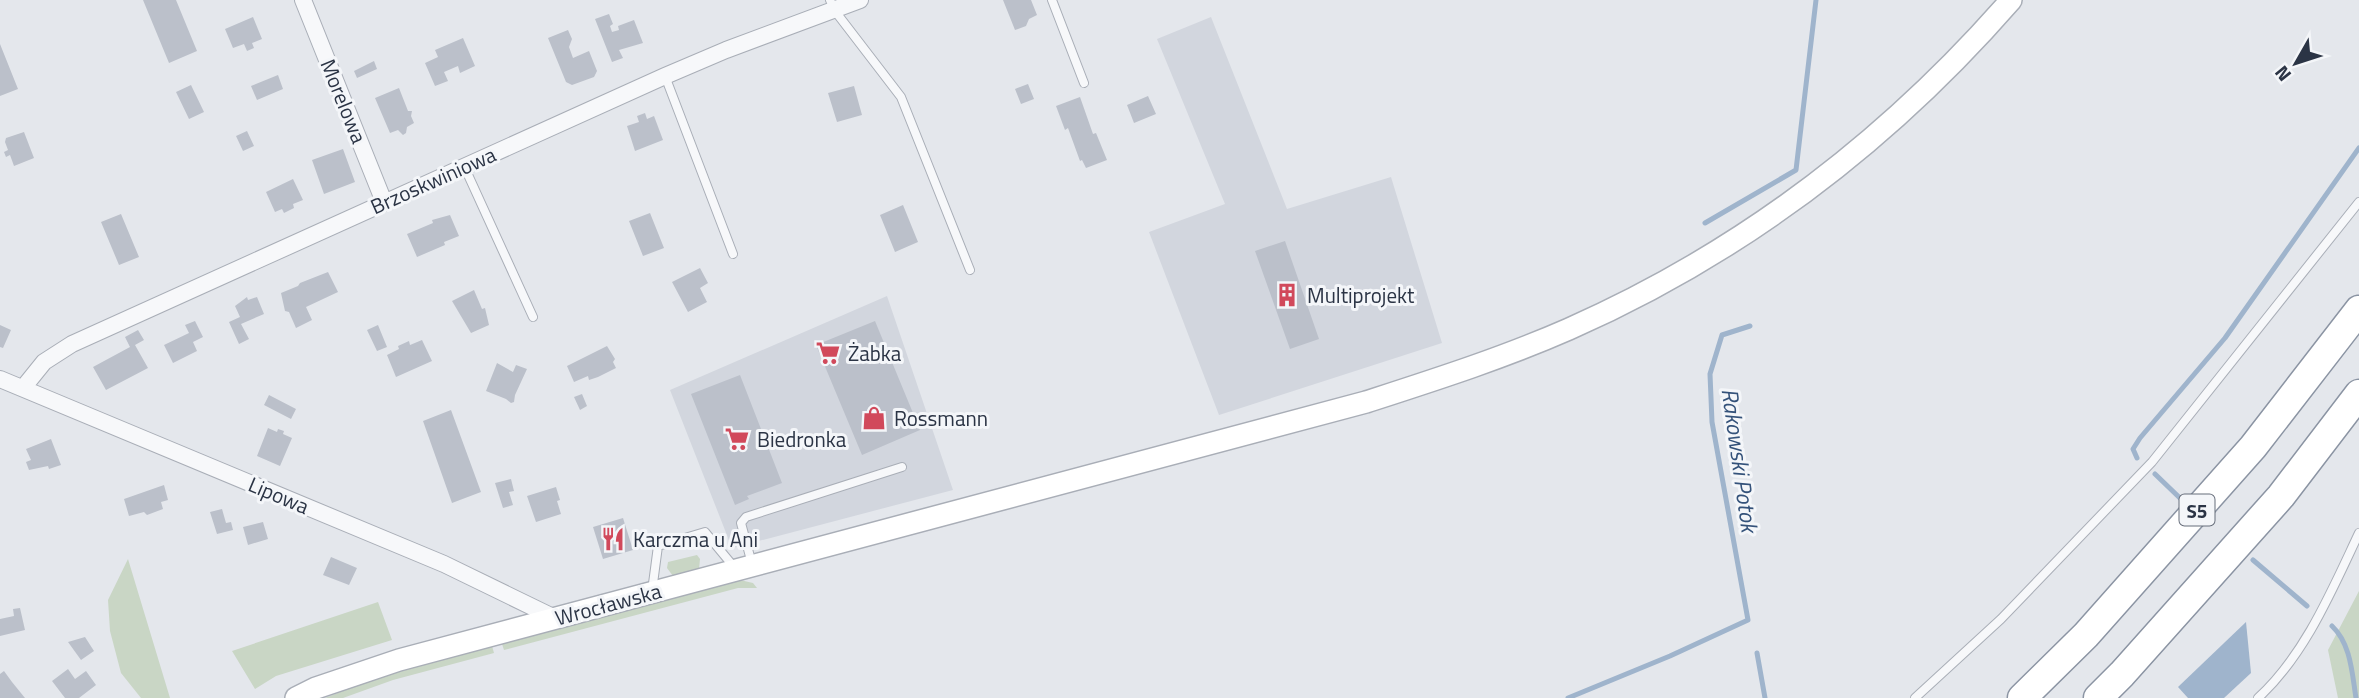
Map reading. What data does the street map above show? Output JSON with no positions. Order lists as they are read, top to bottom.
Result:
{
  "streets": {
    "highway": ["S5"],
    "main road": ["Wrocławska"],
    "street": ["Morelowa", "Brzoskwiniowa", "Lipowa"]
  },
  "crossings": [
    ["Morelowa", "Brzoskwiniowa"],
    ["Brzoskwiniowa", "Lipowa"],
    ["Lipowa", "Wrocławska"]
  ],
  "water": ["Rakowski Potok"],
  "places": {
    "building": ["Multiprojekt"],
    "supermarket": ["Żabka", "Biedronka"],
    "shop": ["Rossmann"],
    "restaurant": ["Karczma u Ani"]
  },
  "north": "bottom left"
}
